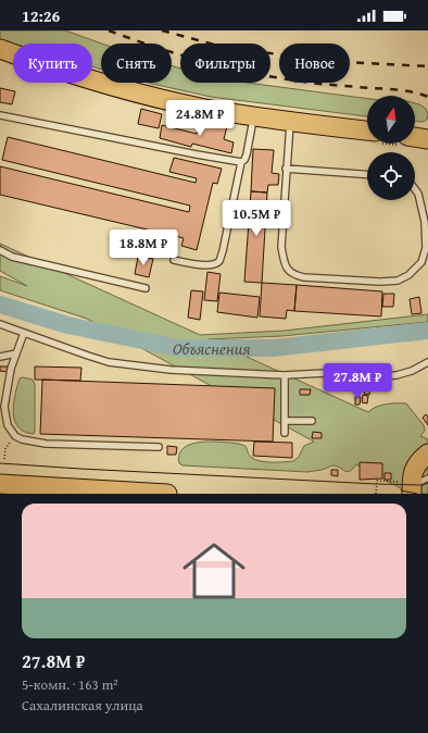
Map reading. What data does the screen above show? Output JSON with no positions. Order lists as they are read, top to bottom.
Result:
{
  "water": ["Объяснения"],
  "north": "top",
  "page": {
    "status": "12:26",
    "chip": [
      "Купить",
      "Снять",
      "Фильтры",
      "Новое"
    ],
    "price": [
      "24.8M ₽",
      "10.5M ₽",
      "18.8M ₽",
      "27.8M ₽"
    ],
    "list": [
      {
        "name": "27.8M ₽",
        "note": "5-комн. · 163 m² · Сахалинская улица"
      }
    ]
  }
}
